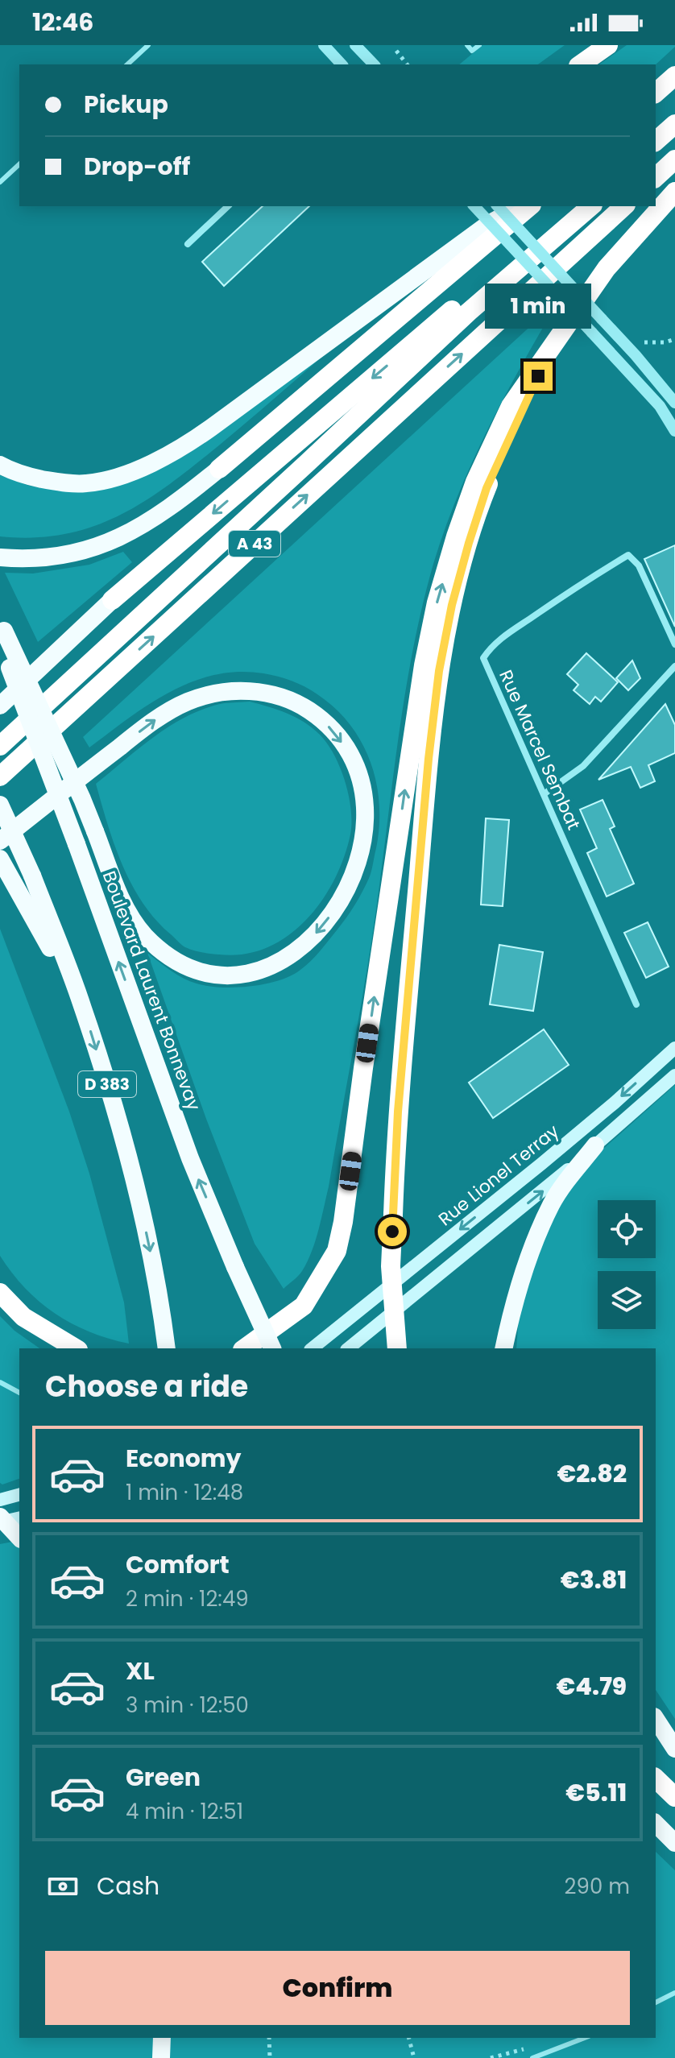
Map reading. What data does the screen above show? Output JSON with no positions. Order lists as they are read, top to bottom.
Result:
{
  "streets": {
    "highway": ["A 43", "Boulevard Laurent Bonnevay", "D 383"],
    "main road": ["Rue Lionel Terray"],
    "street": ["Rue Marcel Sembat"]
  },
  "page": {
    "status": "12:46",
    "banner": ["Pickup", "Drop-off"],
    "bubble": "1 min",
    "heading": "Choose a ride",
    "list": [
      {
        "name": "Economy",
        "note": "1 min · 12:48",
        "value": "€2.82"
      },
      {
        "name": "Comfort",
        "note": "2 min · 12:49",
        "value": "€3.81"
      },
      {
        "name": "XL",
        "note": "3 min · 12:50",
        "value": "€4.79"
      },
      {
        "name": "Green",
        "note": "4 min · 12:51",
        "value": "€5.11"
      }
    ],
    "pay": ["Cash", "290 m"],
    "buttons": "Confirm"
  }
}
